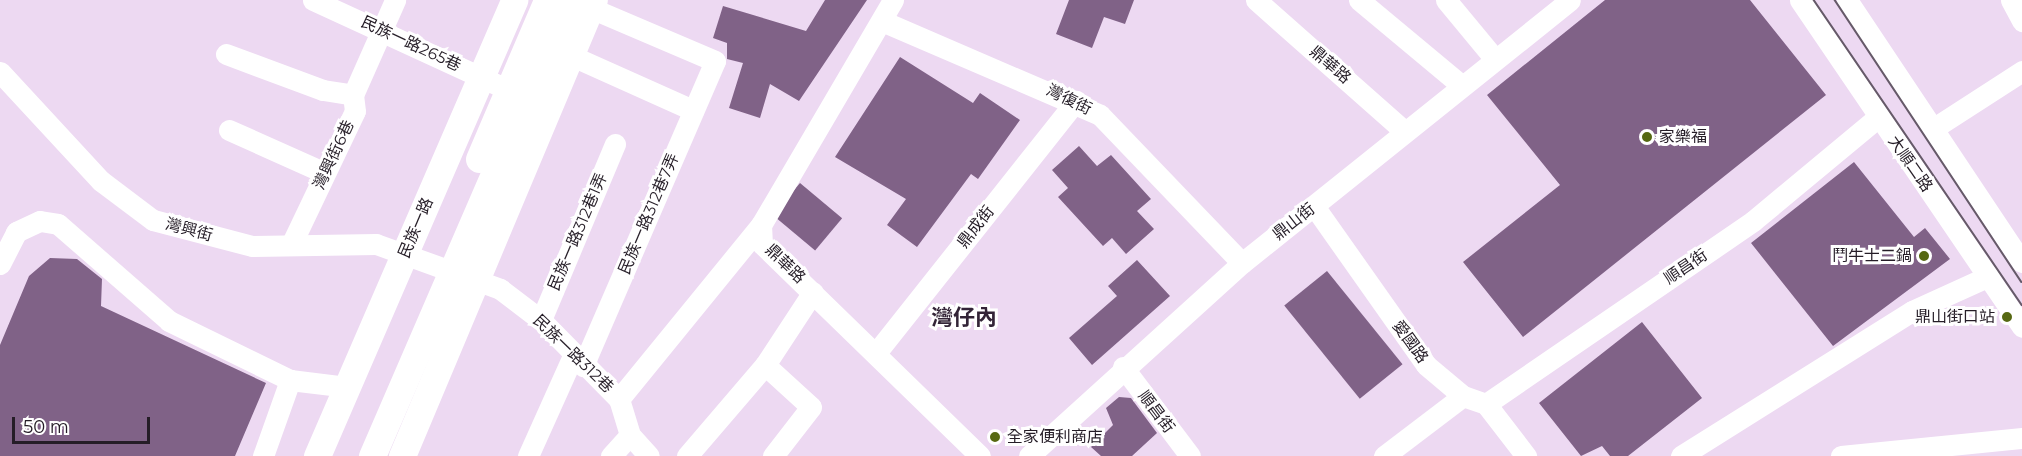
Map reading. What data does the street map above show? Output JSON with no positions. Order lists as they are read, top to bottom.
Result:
{
  "streets": {
    "main road": ["民族一路"],
    "street": [
      "民族一路265巷",
      "鼎華路",
      "灣復街",
      "灣興街6巷",
      "大順二路",
      "民族一路312巷7弄",
      "鼎山街",
      "鼎成街",
      "灣興街",
      "民族一路312巷1弄",
      "順昌街",
      "愛國路",
      "民族一路312巷"
    ]
  },
  "crossings": [
    ["民族一路265巷", "灣興街6巷"],
    ["民族一路265巷", "民族一路"],
    ["鼎華路", "灣復街"],
    ["鼎華路", "鼎山街"],
    ["鼎華路", "鼎成街"],
    ["灣復街", "鼎山街"],
    ["灣復街", "鼎成街"],
    ["灣興街6巷", "灣興街"],
    ["大順二路", "順昌街"],
    ["民族一路312巷7弄", "民族一路"],
    ["民族一路312巷7弄", "民族一路312巷"],
    ["鼎山街", "順昌街"],
    ["鼎山街", "愛國路"],
    ["民族一路", "灣興街"],
    ["民族一路", "民族一路312巷"],
    ["灣興街", "民族一路312巷"],
    ["民族一路312巷1弄", "民族一路312巷"],
    ["順昌街", "愛國路"]
  ],
  "districts": ["灣仔內"],
  "places": [
    "家樂福",
    "鬥牛士二鍋",
    "鼎山街口站",
    "全家便利商店"
  ],
  "scale_bar": "50 m"
}
